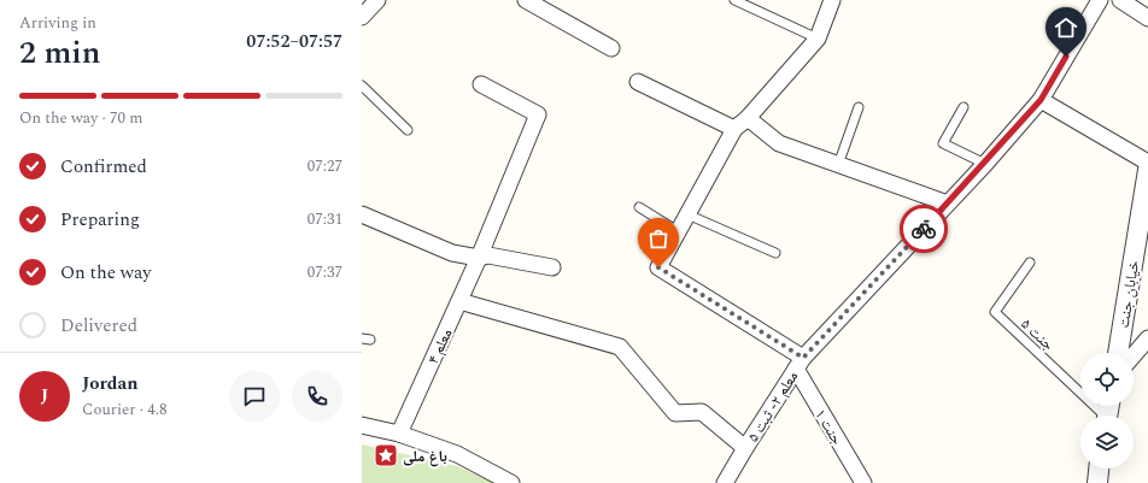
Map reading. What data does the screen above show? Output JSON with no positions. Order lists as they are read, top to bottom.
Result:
{
  "streets": {
    "street": [
      "خیابان جنت",
      "معلم ۴",
      "معلم ۲- ثبت ۵",
      "جنت ۱"
    ],
    "lane": ["جنت ۵"]
  },
  "crossings": [
    ["معلم ۲- ثبت ۵", "جنت ۱"]
  ],
  "places": {
    "place": ["باغ ملی"]
  },
  "page": {
    "heading": ["2 min", "Arriving in", "07:52–07:57"],
    "panel": ["Jordan", "Courier · 4.8"],
    "bar": "On the way · 70 m",
    "list": [
      ["Confirmed", "07:27"],
      ["Preparing", "07:31"],
      ["On the way", "07:37"],
      "Delivered"
    ],
    "round": "J"
  }
}
